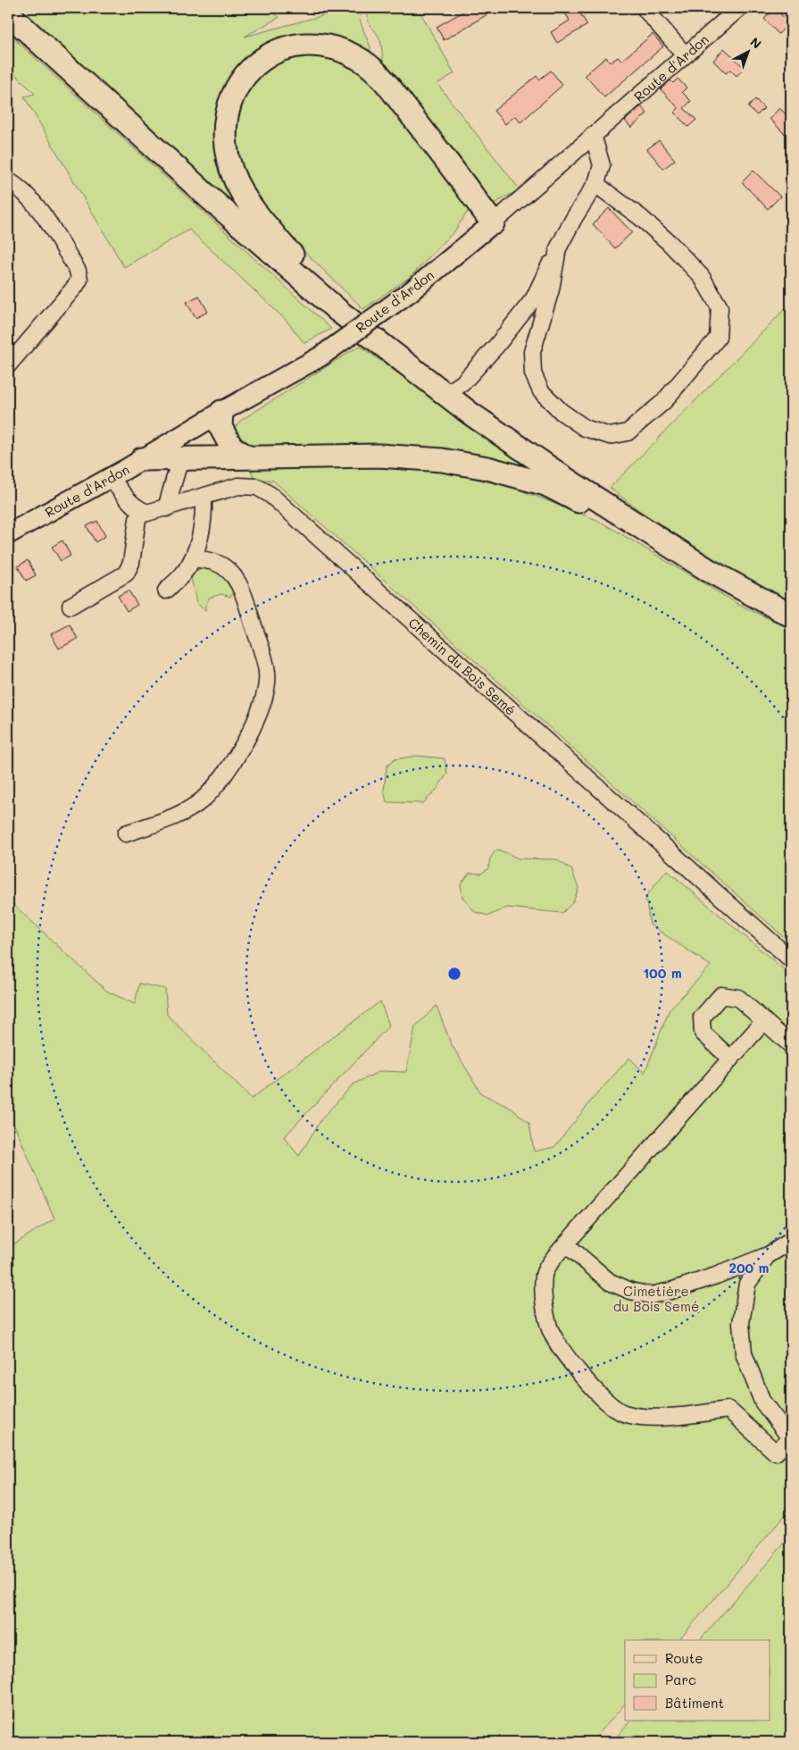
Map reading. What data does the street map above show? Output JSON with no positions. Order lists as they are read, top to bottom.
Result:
{
  "streets": {
    "main road": ["Route d'Ardon"],
    "street": ["Chemin du Bois Semé"]
  },
  "parks": ["Cimetière du Bois Semé"],
  "legend": ["Route", "Parc", "Bâtiment"],
  "north": "top right",
  "rings": ["100 m", "200 m"]
}
